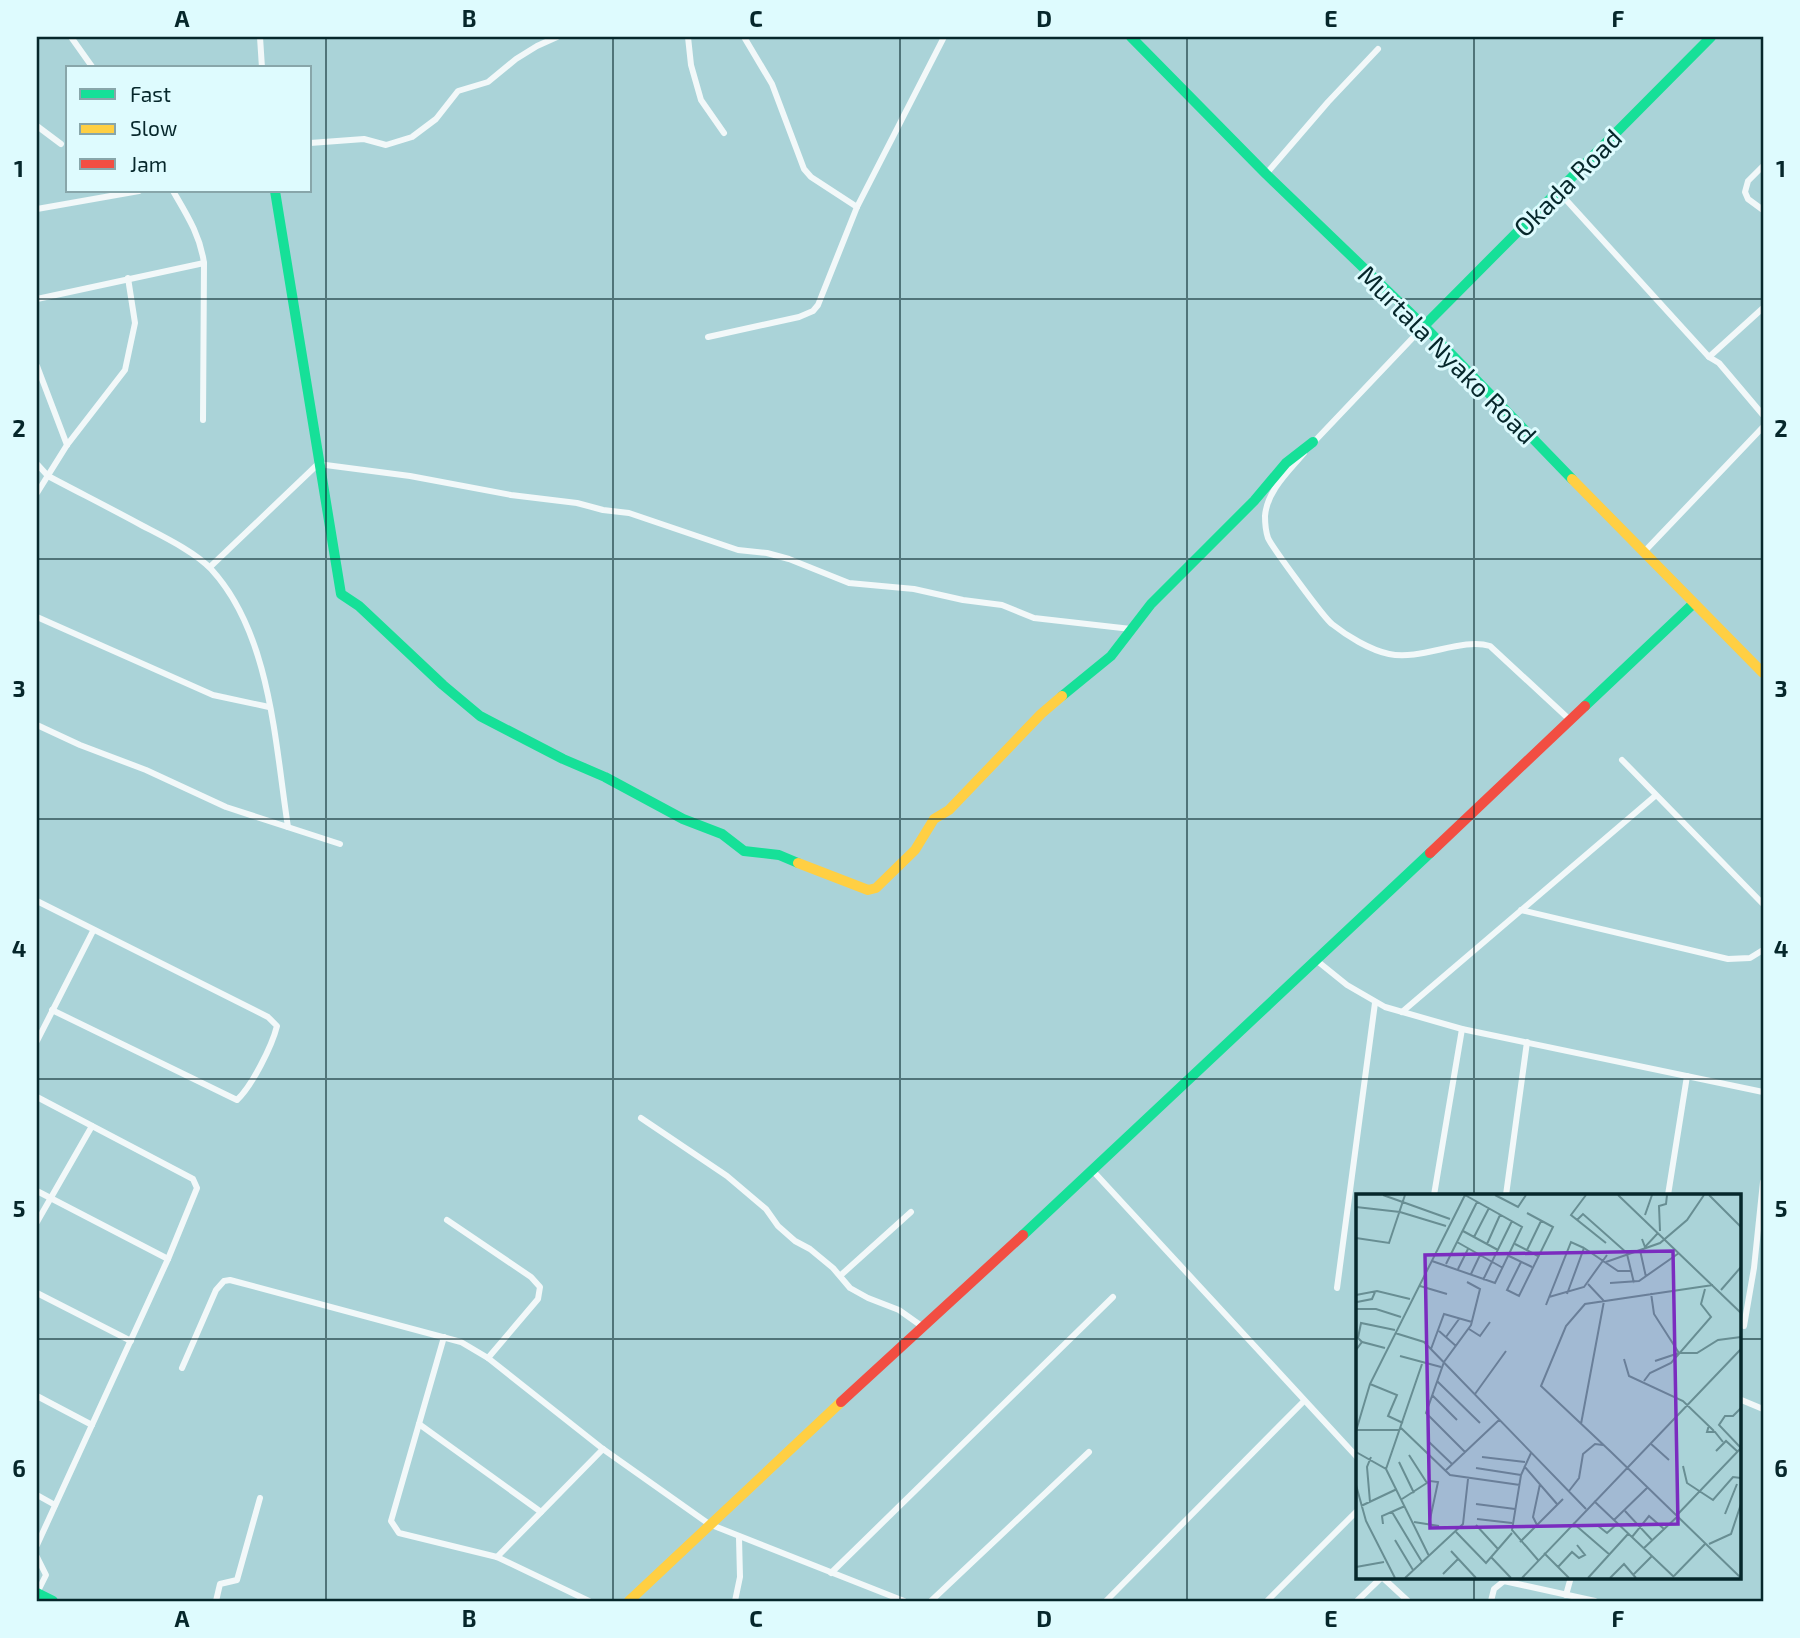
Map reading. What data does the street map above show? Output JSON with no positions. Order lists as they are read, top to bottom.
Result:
{
  "streets": {
    "street": ["Okada Road", "Murtala Nyako Road"]
  },
  "crossings": [
    ["Okada Road", "Murtala Nyako Road"]
  ],
  "legend": ["Fast", "Slow", "Jam"],
  "grid": {
    "columns": [
      "A",
      "B",
      "C",
      "D",
      "E",
      "F"
    ],
    "rows": [
      "1",
      "2",
      "3",
      "4",
      "5",
      "6"
    ]
  }
}
